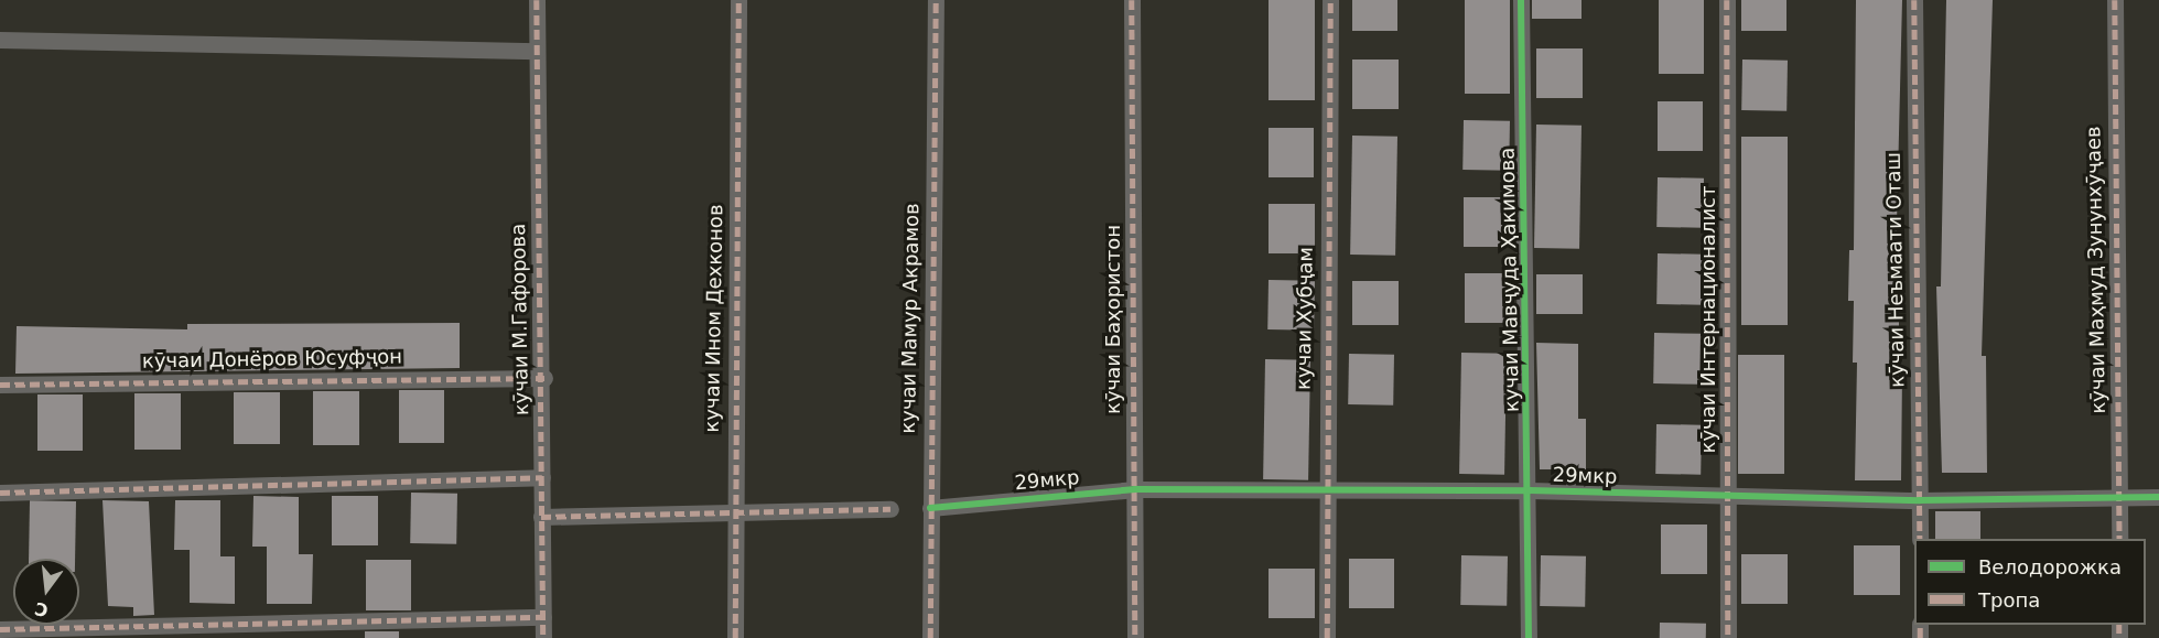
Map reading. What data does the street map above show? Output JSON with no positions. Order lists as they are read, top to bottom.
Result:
{
  "streets": {
    "street": [
      "кӯчаи Неъмаати Оташ",
      "кӯчаи Маҳмуд Зунунхӯҷаев",
      "кучаи Мавҷуда Ҳакимова",
      "кучаи Ином Дехконов",
      "кучаи Мамур Акрамов",
      "кучаи Хубҷам",
      "кӯчаи М.Гафорова",
      "кӯчаи Баҳористон",
      "кӯчаи Интернационалист",
      "кӯчаи Донёров Юсуфҷон",
      "29мкр"
    ]
  },
  "crossings": [
    ["кӯчаи Неъмаати Оташ", "29мкр"],
    ["кӯчаи Маҳмуд Зунунхӯҷаев", "29мкр"],
    ["кучаи Мавҷуда Ҳакимова", "29мкр"],
    ["кучаи Мамур Акрамов", "29мкр"],
    ["кучаи Хубҷам", "29мкр"],
    ["кӯчаи М.Гафорова", "кӯчаи Донёров Юсуфҷон"],
    ["кӯчаи Баҳористон", "29мкр"],
    ["кӯчаи Интернационалист", "29мкр"]
  ],
  "legend": ["Велодорожка", "Тропа"],
  "north": "bottom"
}
